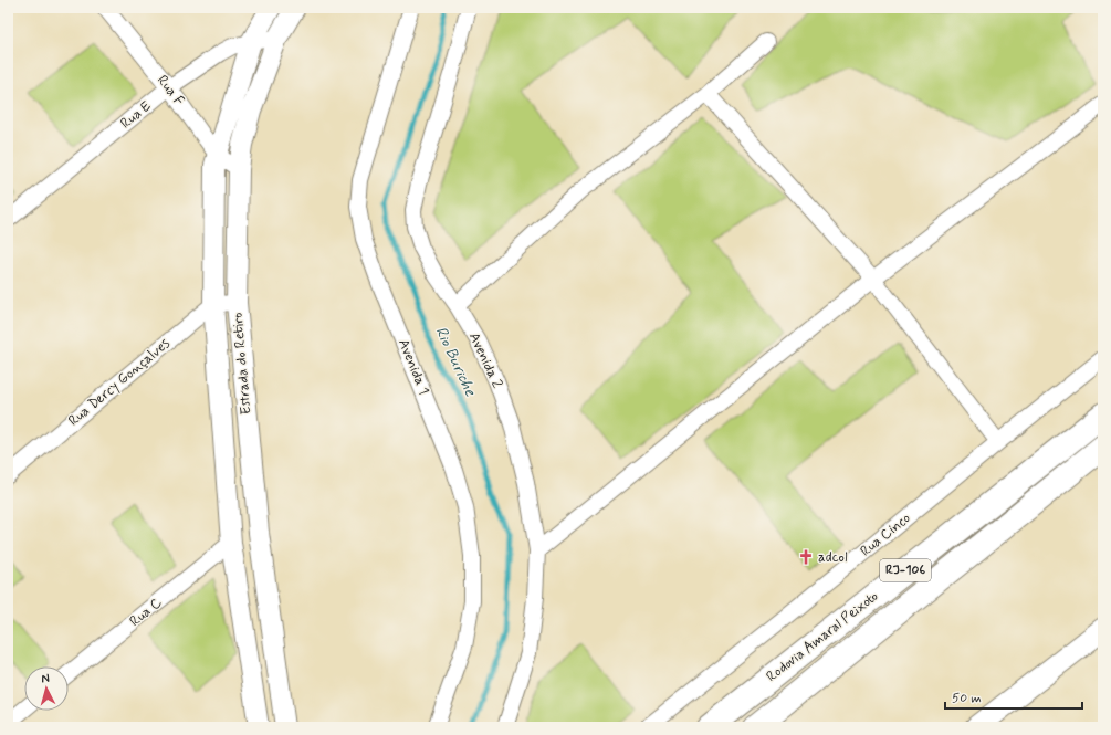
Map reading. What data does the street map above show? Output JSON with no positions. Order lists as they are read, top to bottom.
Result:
{
  "streets": {
    "highway": ["RJ-106", "Rodovia Amaral Peixoto"],
    "street": [
      "Rua F",
      "Rua E",
      "Avenida 2",
      "Estrada do Retiro",
      "Avenida 1",
      "Rua Dercy Gonçalves",
      "Rua Cinco",
      "Rua C"
    ]
  },
  "crossings": [
    ["Rua F", "Rua E"],
    ["Rua F", "Estrada do Retiro"],
    ["Rua E", "Estrada do Retiro"],
    ["Estrada do Retiro", "Rua Dercy Gonçalves"],
    ["Estrada do Retiro", "Rua C"]
  ],
  "water": ["Rio Buriche"],
  "places": {
    "church": ["adcol"]
  },
  "scale_bar": "50 m",
  "north": "top"
}
